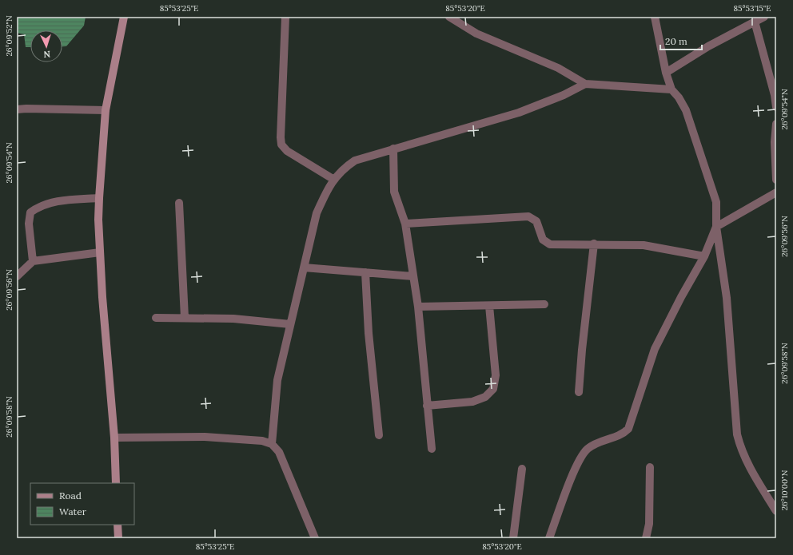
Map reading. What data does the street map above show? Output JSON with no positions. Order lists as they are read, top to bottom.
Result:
{
  "legend": ["Road", "Water"],
  "scale_bar": "20 m",
  "north": "bottom",
  "coordinates": [
    "85°53'25\"E",
    "85°53'20\"E",
    "85°53'15\"E",
    "26°09'52\"N",
    "26°09'54\"N",
    "26°09'56\"N",
    "26°09'58\"N",
    "26°10'00\"N"
  ]
}
